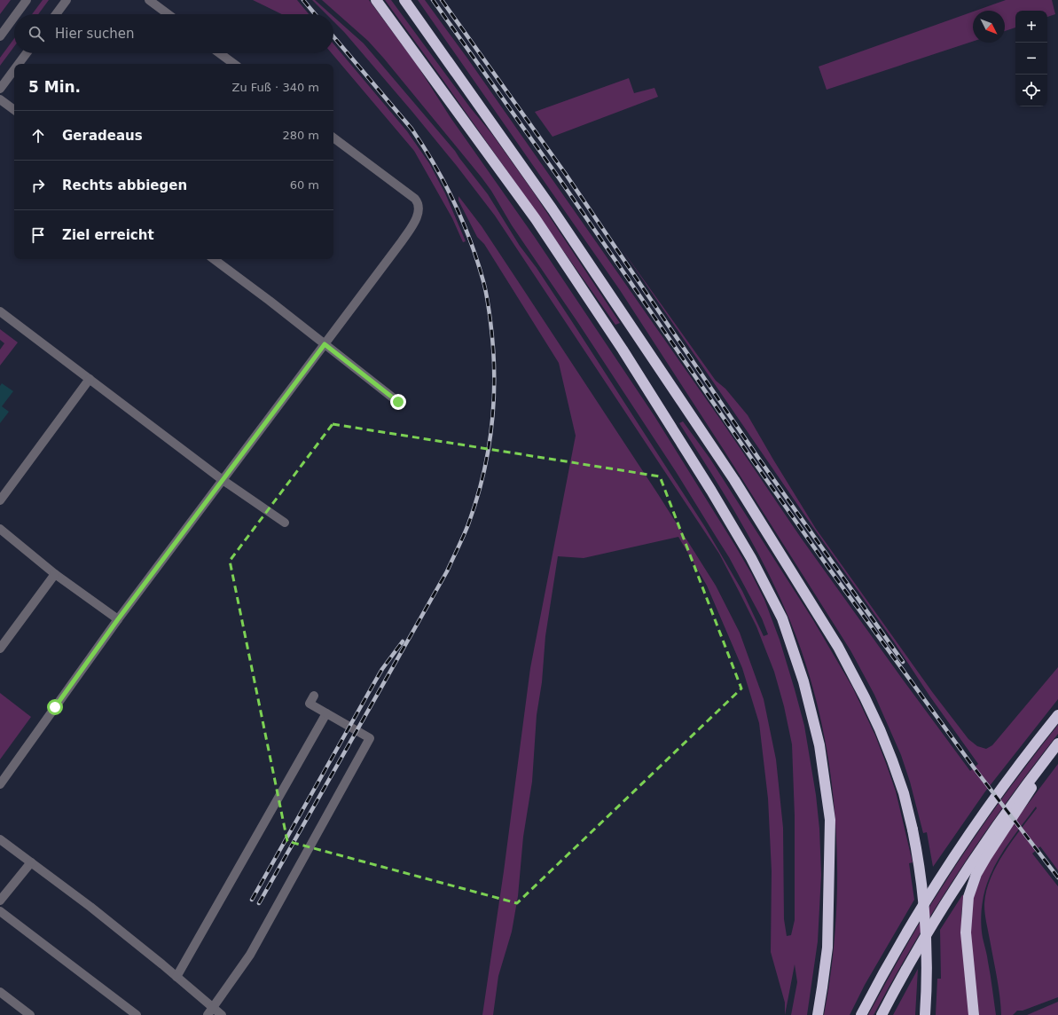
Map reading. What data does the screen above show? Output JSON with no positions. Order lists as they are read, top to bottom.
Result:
{
  "north": "bottom right",
  "page": {
    "map_buttons": ["+", "−"],
    "search": "Hier suchen",
    "heading": ["5 Min.", "Zu Fuß · 340 m"],
    "list": [
      ["Geradeaus", "280 m"],
      ["Rechts abbiegen", "60 m"],
      "Ziel erreicht"
    ]
  }
}
